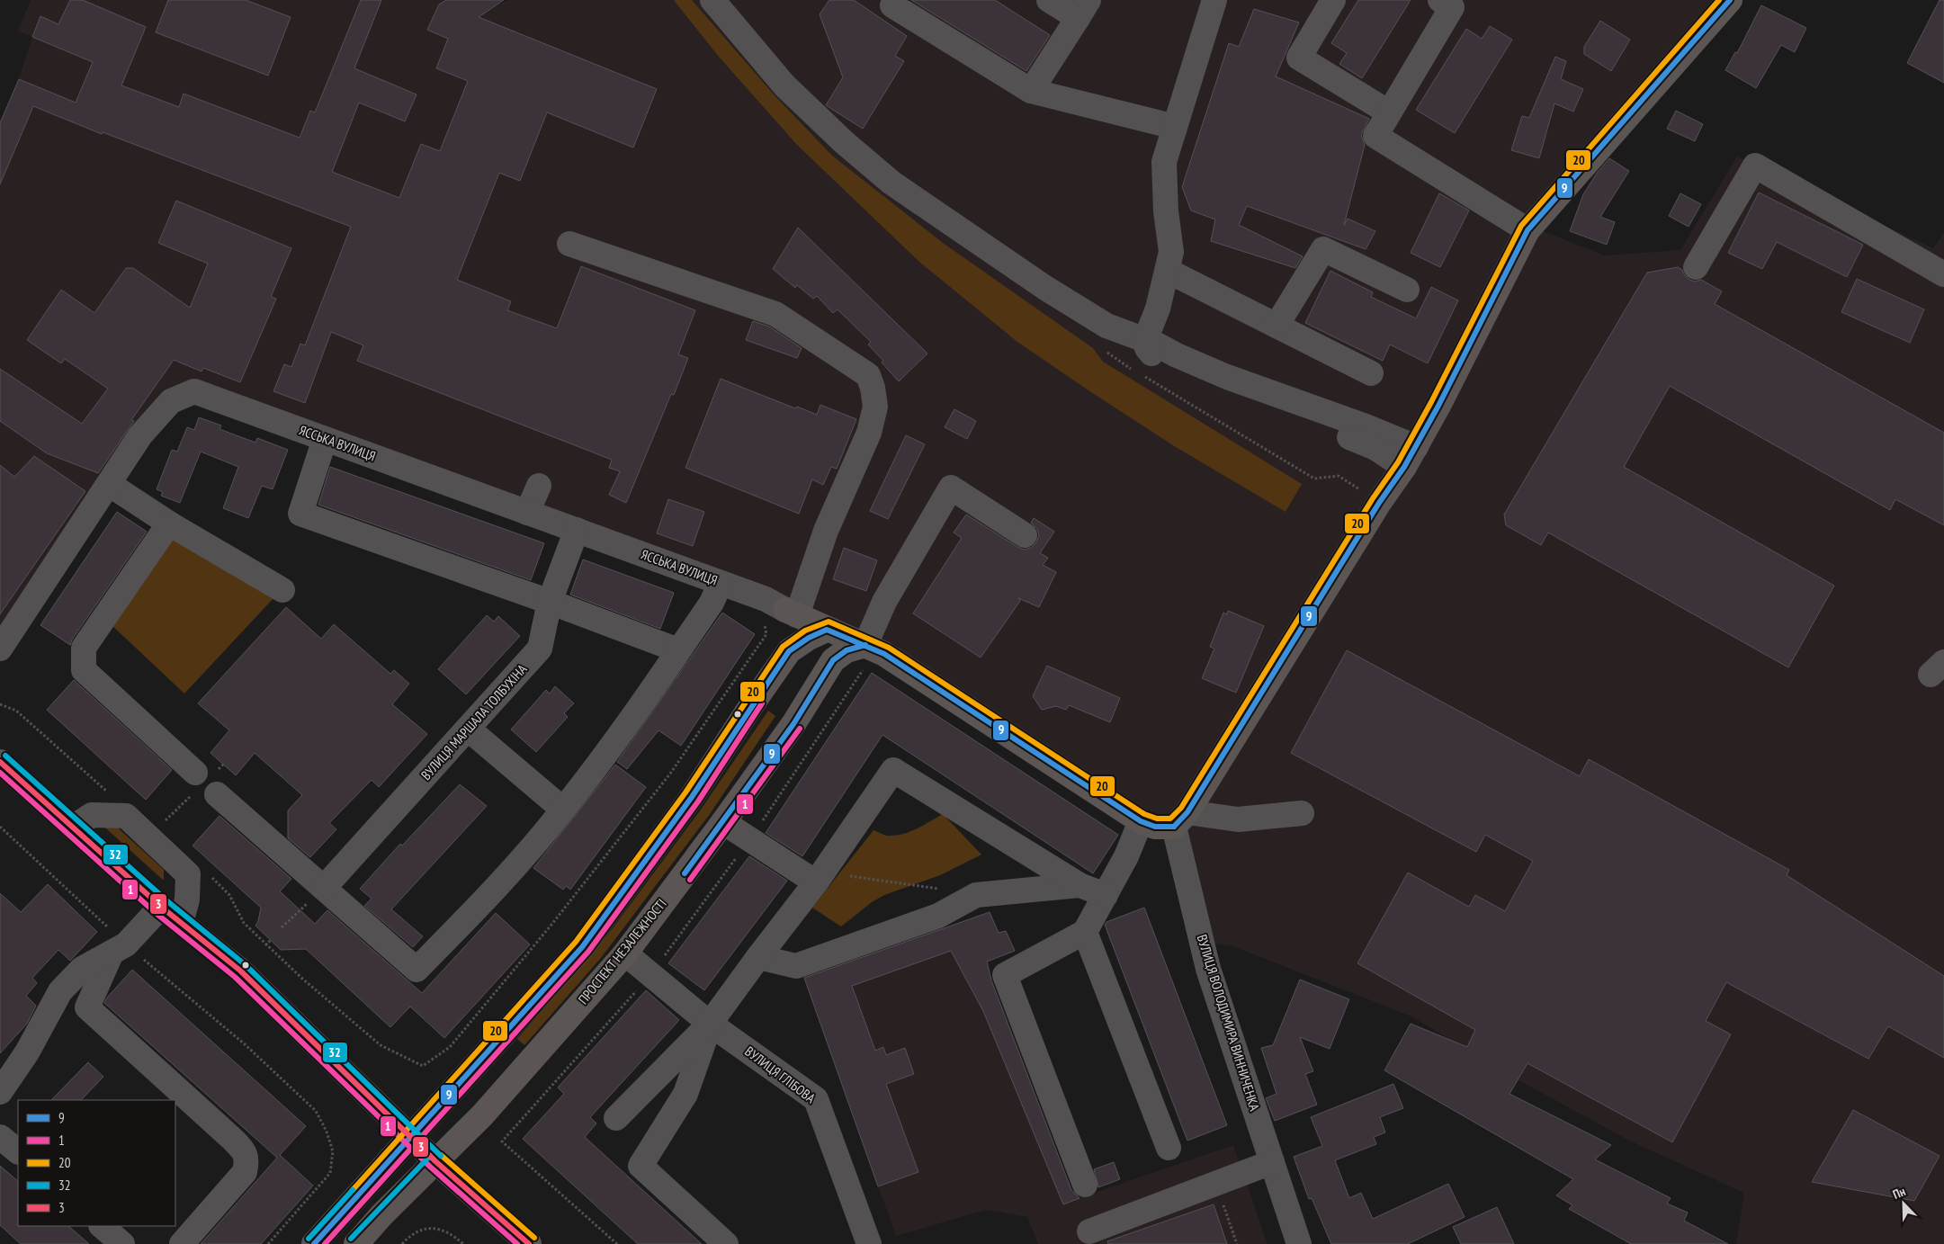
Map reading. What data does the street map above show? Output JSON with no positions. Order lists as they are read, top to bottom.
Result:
{
  "streets": {
    "main road": ["ПРОСПЕКТ НЕЗАЛЕЖНОСТІ"],
    "street": [
      "ЯССЬКА ВУЛИЦЯ",
      "ВУЛИЦЯ МАРШАЛА ТОЛБУХІНА",
      "ВУЛИЦЯ ВОЛОДИМИРА ВИННИЧЕНКА",
      "ВУЛИЦЯ ГЛІБОВА"
    ]
  },
  "crossings": [
    ["ЯССЬКА ВУЛИЦЯ", "ВУЛИЦЯ МАРШАЛА ТОЛБУХІНА"],
    ["ПРОСПЕКТ НЕЗАЛЕЖНОСТІ", "ВУЛИЦЯ ГЛІБОВА"]
  ],
  "lines": [
    "transit line 9",
    "transit line 20",
    "transit line 1",
    "transit line 32",
    "transit line 3"
  ],
  "legend": [
    "9",
    "1",
    "20",
    "32",
    "3"
  ],
  "north": "top left"
}
